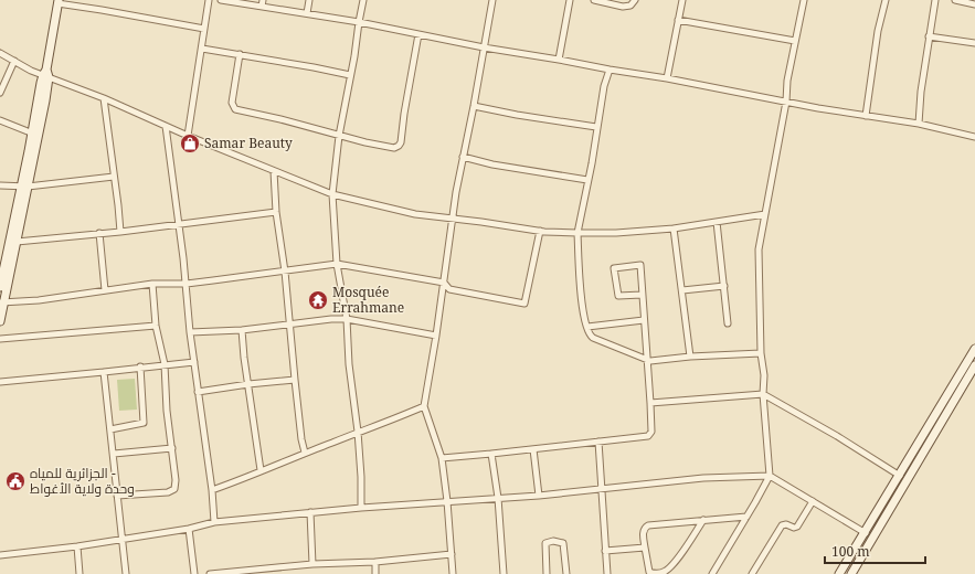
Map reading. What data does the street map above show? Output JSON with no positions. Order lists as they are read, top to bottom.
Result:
{
  "places": {
    "shop": ["Samar Beauty"],
    "temple": ["Mosquée Errahmane"],
    "public building": ["الجزائرية للمياه - وحدة ولاية الأغواط"]
  },
  "scale_bar": "100 m"
}
